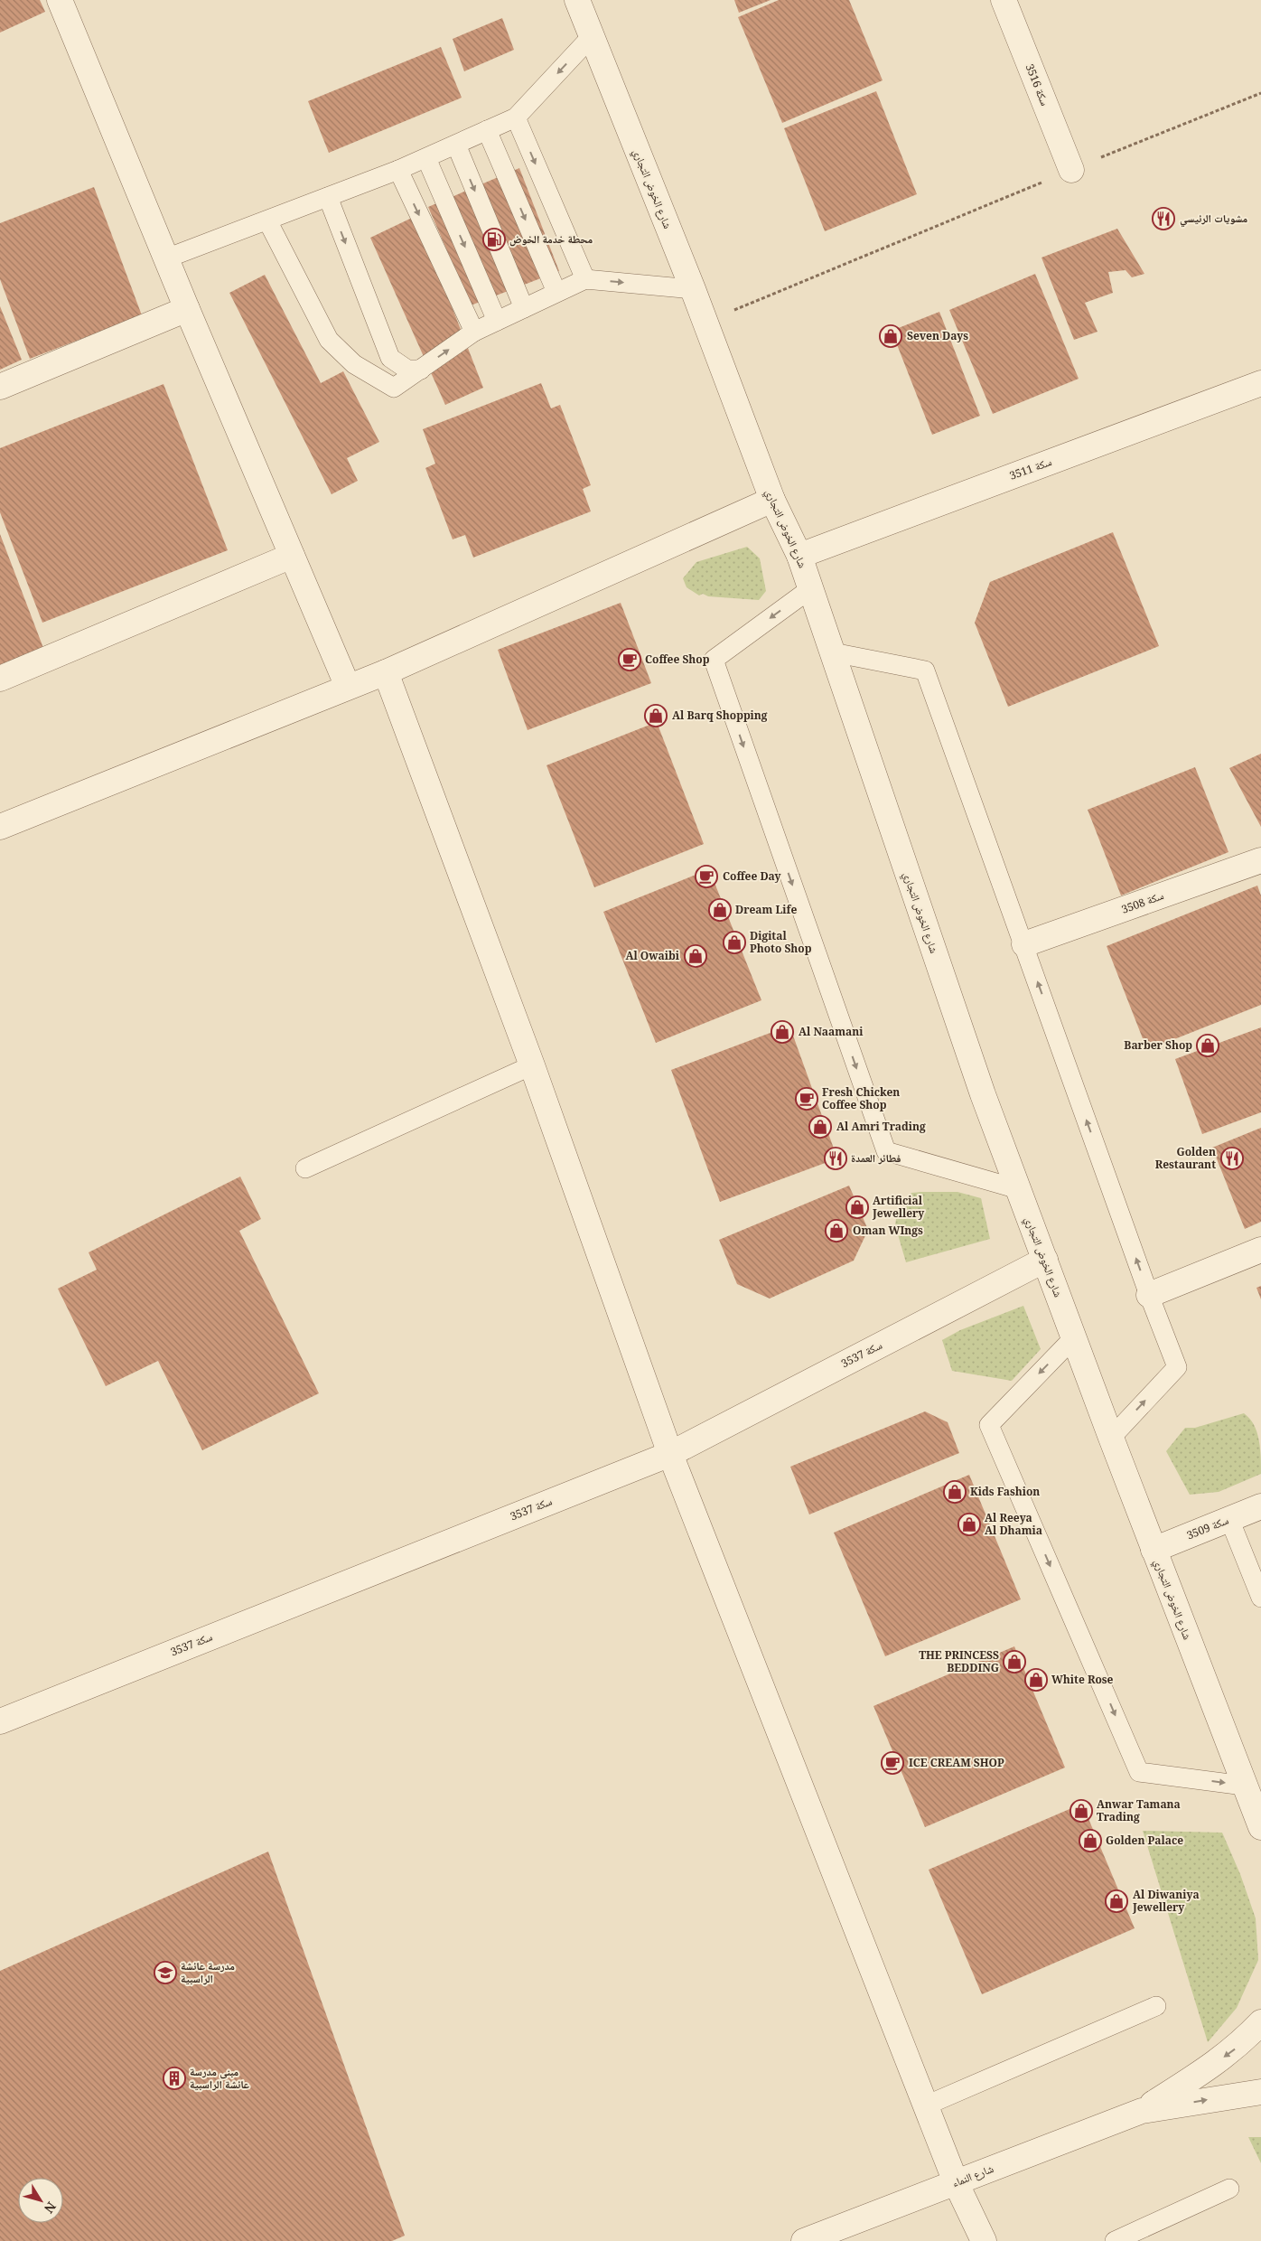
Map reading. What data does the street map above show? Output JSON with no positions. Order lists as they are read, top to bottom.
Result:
{
  "streets": {
    "street": [
      "سكة 3516",
      "شارع الخوض التجاري",
      "سكة 3511",
      "سكة 3508",
      "سكة 3537",
      "سكة 3509",
      "شارع النماء"
    ]
  },
  "crossings": [
    ["شارع الخوض التجاري", "سكة 3511"],
    ["شارع الخوض التجاري", "سكة 3537"],
    ["شارع الخوض التجاري", "سكة 3509"]
  ],
  "places": {
    "restaurant": ["مشويات الرئيسي", "فطائر العمدة", "Golden Restaurant"],
    "fuel station": ["محطة خدمة الخوض"],
    "shop": [
      "Seven Days",
      "Al Barq Shopping",
      "Dream Life",
      "Digital Photo Shop",
      "Al Owaibi",
      "Al Naamani",
      "Barber Shop",
      "Al Amri Trading",
      "Artificial Jewellery",
      "Oman WIngs",
      "Kids Fashion",
      "Al Reeya Al Dhamia",
      "THE PRINCESS BEDDING",
      "White Rose",
      "Anwar Tamana Trading",
      "Golden Palace",
      "Al Diwaniya Jewellery"
    ],
    "cafe": [
      "Coffee Shop",
      "Coffee Day",
      "Fresh Chicken Coffee Shop",
      "ICE CREAM SHOP"
    ],
    "school or university": ["مدرسة عائشة الراسبية"],
    "building": ["مبنى مدرسة عائشة الراسبية"]
  },
  "north": "bottom right"
}
